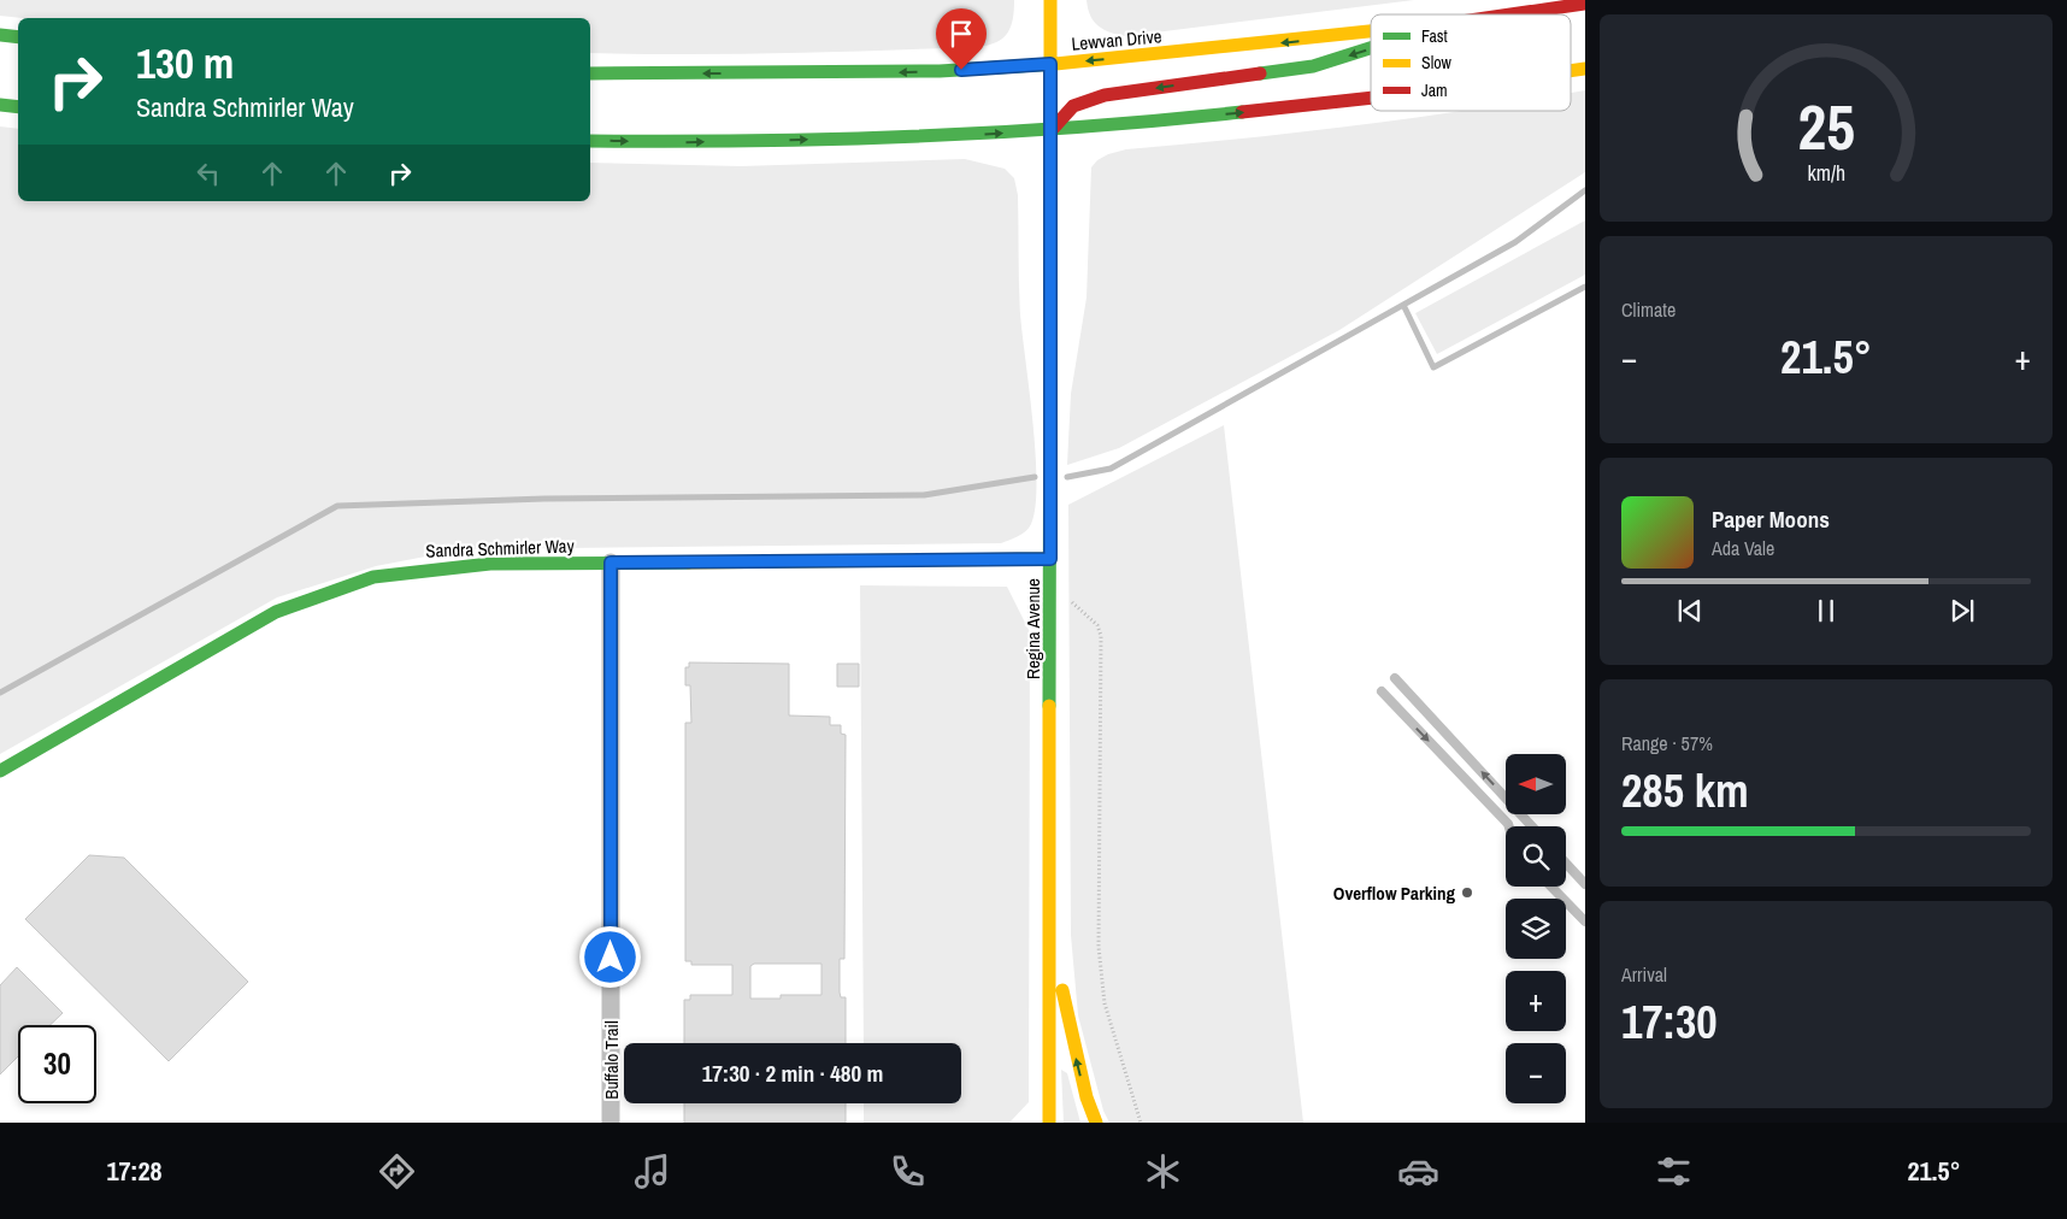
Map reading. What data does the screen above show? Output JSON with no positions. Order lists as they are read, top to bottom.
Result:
{
  "streets": {
    "main road": ["Lewvan Drive", "Sandra Schmirler Way", "Regina Avenue"],
    "street": ["Buffalo Trail"]
  },
  "crossings": [
    ["Lewvan Drive", "Regina Avenue"],
    ["Sandra Schmirler Way", "Regina Avenue"],
    ["Sandra Schmirler Way", "Buffalo Trail"]
  ],
  "places": ["Overflow Parking"],
  "legend": ["Fast", "Slow", "Jam"],
  "north": "left",
  "page": {
    "turn": ["130 m", "Sandra Schmirler Way"],
    "tile": [
      "Climate",
      ["Range · 57%", "285 km"],
      ["Arrival", "17:30"]
    ],
    "heat": ["−", "21.5°", "+"],
    "song": ["Paper Moons", "Ada Vale"],
    "map_buttons": ["+", "−"],
    "limit": "30",
    "trip": "17:30 · 2 min · 480 m",
    "tabs": ["17:28", "21.5°"],
    "gauge": ["25", "km/h"]
  }
}
